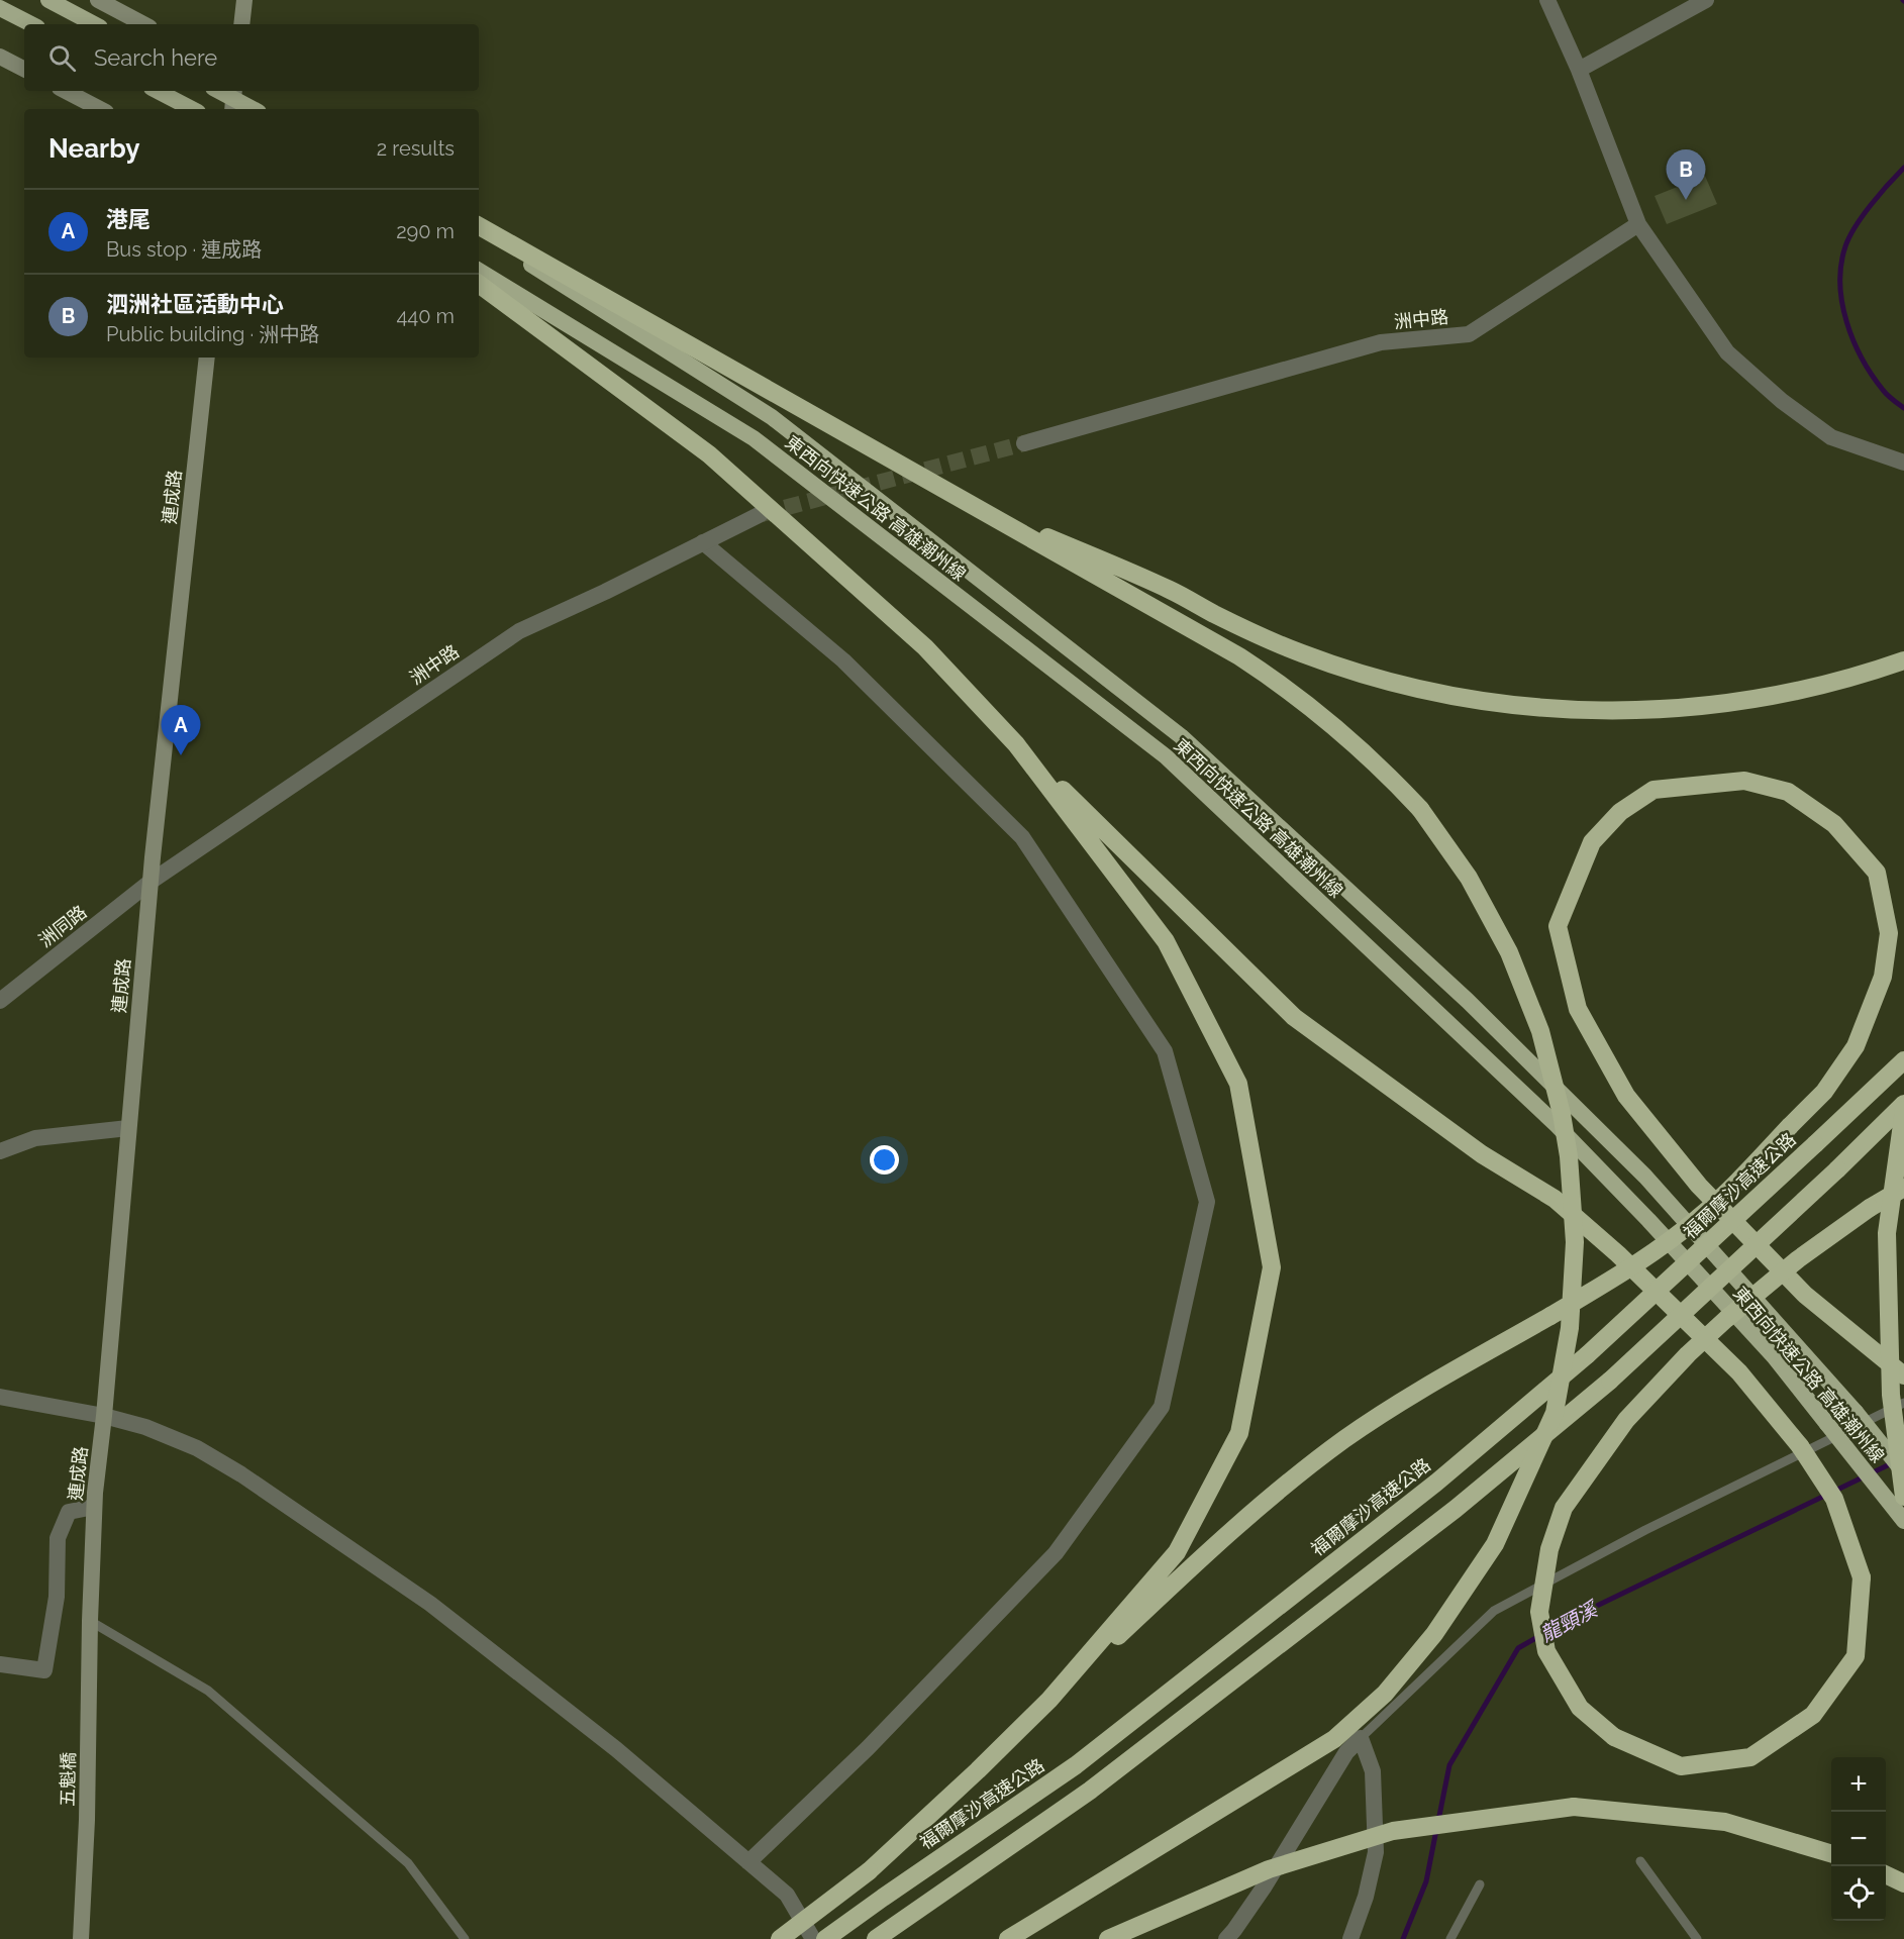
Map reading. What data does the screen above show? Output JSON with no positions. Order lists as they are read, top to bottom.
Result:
{
  "streets": {
    "highway": ["東西向快速公路 高雄潮州線", "福爾摩沙高速公路"],
    "main road": ["連成路", "五魁橋"],
    "street": ["洲中路", "洲同路"]
  },
  "crossings": [
    ["洲中路", "連成路"],
    ["洲中路", "洲同路"],
    ["連成路", "洲同路"],
    ["連成路", "五魁橋"]
  ],
  "water": ["龍頸溪"],
  "page": {
    "search": "Search here",
    "heading": ["Nearby", "2 results"],
    "pins": ["B", "A"],
    "list": [
      {
        "mark": "A",
        "name": "港尾",
        "note": "Bus stop · 連成路",
        "value": "290 m"
      },
      {
        "mark": "B",
        "name": "泗洲社區活動中心",
        "note": "Public building · 洲中路",
        "value": "440 m"
      }
    ],
    "map_buttons": ["+", "−"]
  }
}
